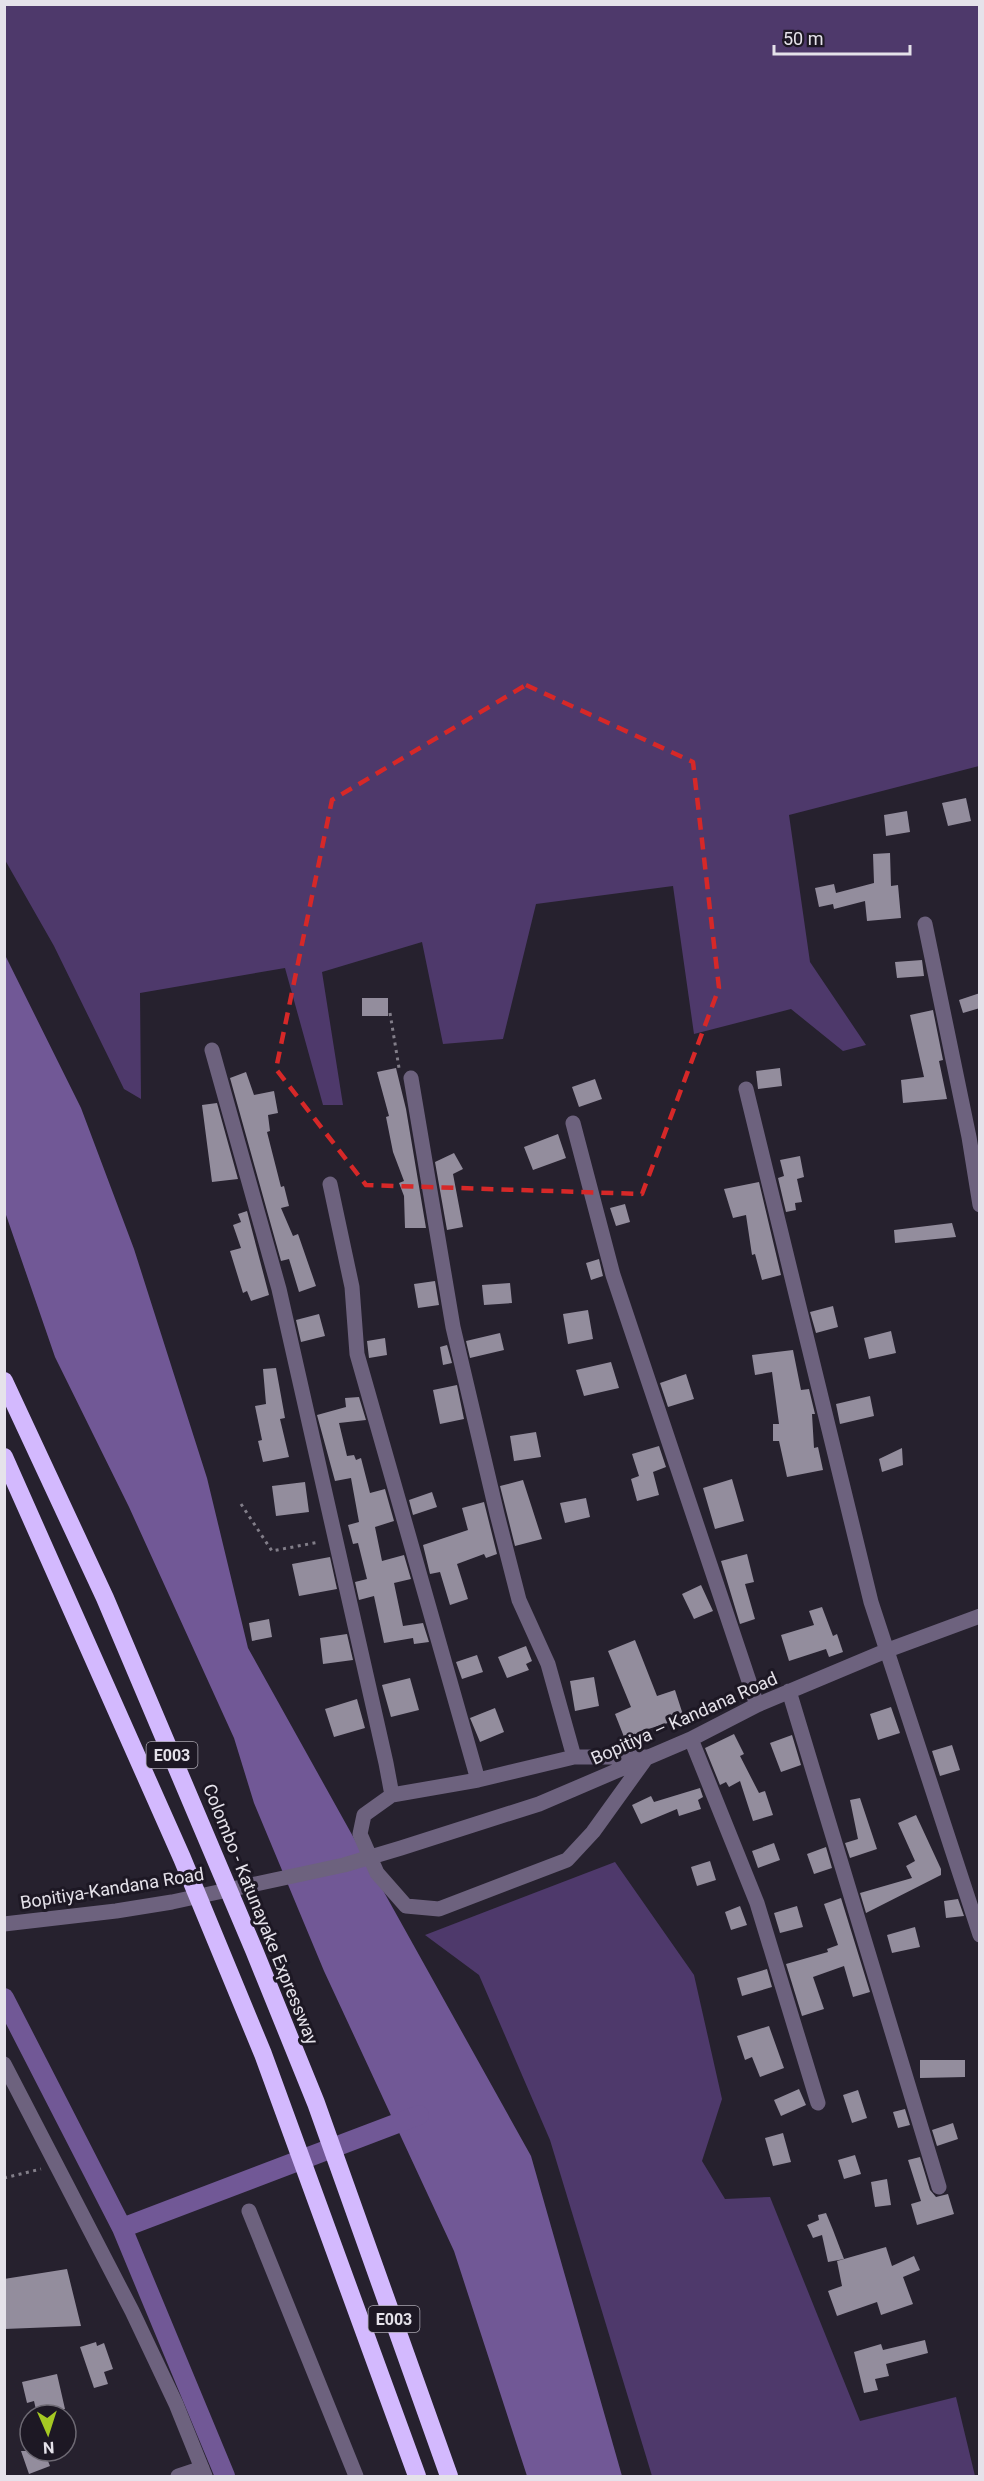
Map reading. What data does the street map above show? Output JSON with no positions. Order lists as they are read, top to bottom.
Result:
{
  "streets": {
    "highway": ["E003", "Colombo - Katunayake Expressway"],
    "street": ["Bopitiya – Kandana Road", "Bopitiya-Kandana Road"]
  },
  "crossings": [
    ["Bopitiya – Kandana Road", "Bopitiya-Kandana Road"]
  ],
  "scale_bar": "50 m",
  "north": "bottom"
}
